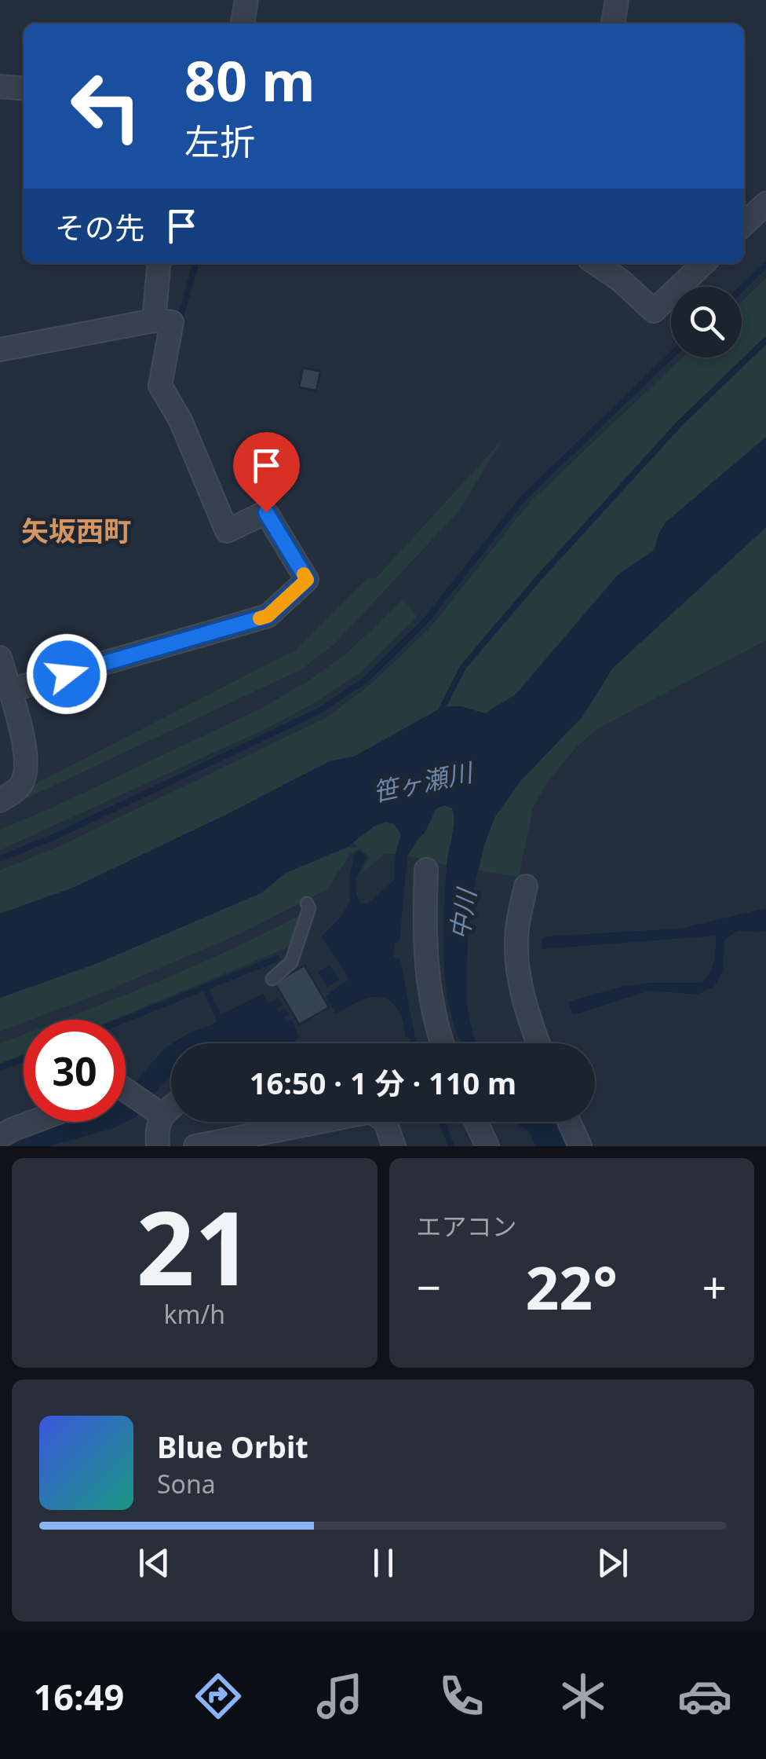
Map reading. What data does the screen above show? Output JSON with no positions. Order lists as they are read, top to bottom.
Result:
{
  "districts": ["矢坂西町"],
  "water": ["笹ヶ瀬川", "中川"],
  "page": {
    "turn": ["80 m", "左折"],
    "then": "その先",
    "limit": "30",
    "trip": "16:50 · 1 分 · 110 m",
    "tile": [
      ["21", "km/h"],
      "エアコン"
    ],
    "heat": ["−", "22°", "+"],
    "song": ["Blue Orbit", "Sona"],
    "tabs": "16:49"
  }
}
